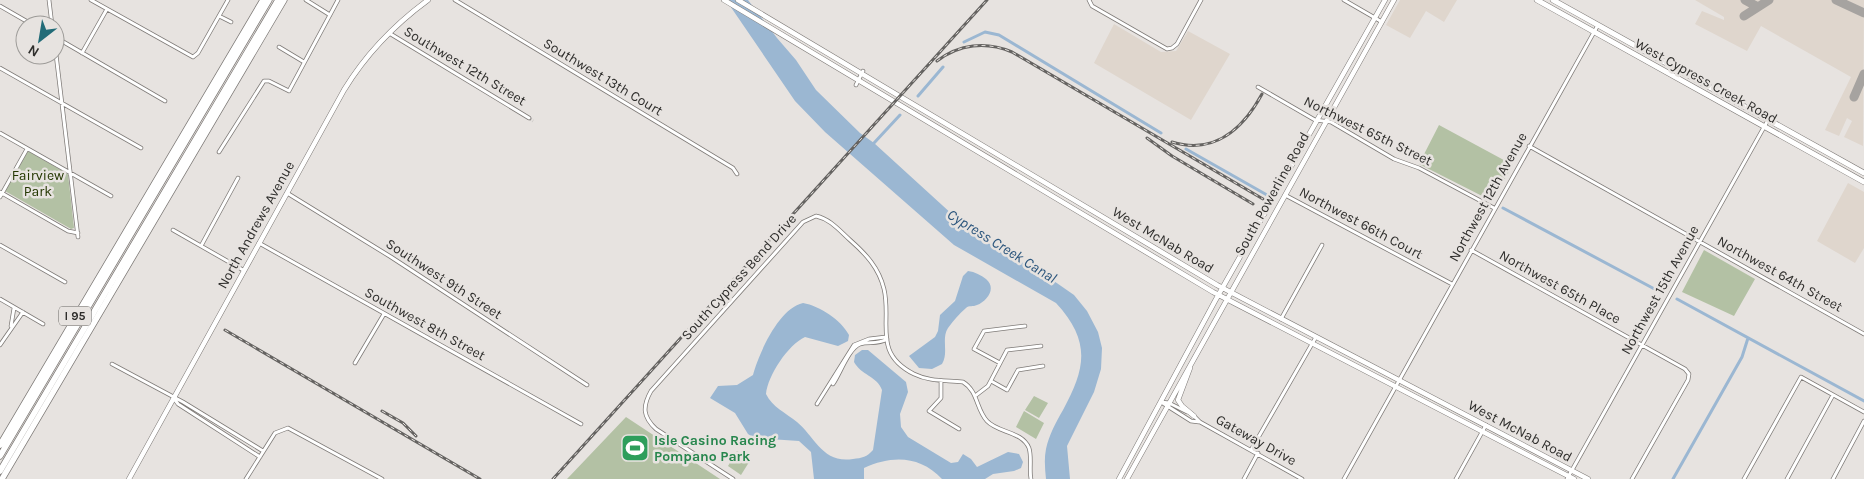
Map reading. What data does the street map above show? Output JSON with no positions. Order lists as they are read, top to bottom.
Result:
{
  "streets": {
    "highway": ["I 95"],
    "main road": [
      "West Cypress Creek Road",
      "South Powerline Road",
      "North Andrews Avenue",
      "West McNab Road"
    ],
    "street": [
      "Southwest 12th Street",
      "Southwest 13th Court",
      "Northwest 65th Street",
      "Northwest 12th Avenue",
      "Northwest 66th Court",
      "Northwest 64th Street",
      "South Cypress Bend Drive",
      "Southwest 9th Street",
      "Northwest 65th Place",
      "Northwest 15th Avenue",
      "Southwest 8th Street",
      "Gateway Drive"
    ]
  },
  "crossings": [
    ["Southwest 12th Street", "North Andrews Avenue"],
    ["West Cypress Creek Road", "Northwest 12th Avenue"],
    ["West Cypress Creek Road", "Northwest 15th Avenue"],
    ["Northwest 65th Street", "South Powerline Road"],
    ["Northwest 65th Street", "Northwest 12th Avenue"],
    ["South Powerline Road", "Northwest 66th Court"],
    ["South Powerline Road", "West McNab Road"],
    ["South Powerline Road", "Gateway Drive"],
    ["Northwest 12th Avenue", "Northwest 66th Court"],
    ["Northwest 12th Avenue", "West McNab Road"],
    ["Northwest 12th Avenue", "Northwest 64th Street"],
    ["Northwest 12th Avenue", "Northwest 65th Place"],
    ["North Andrews Avenue", "Southwest 9th Street"],
    ["North Andrews Avenue", "Southwest 8th Street"],
    ["West McNab Road", "Northwest 15th Avenue"],
    ["Northwest 64th Street", "Northwest 15th Avenue"],
    ["Northwest 65th Place", "Northwest 15th Avenue"]
  ],
  "water": ["Cypress Creek Canal"],
  "parks": ["Fairview Park"],
  "places": {
    "sports": ["Isle Casino Racing Pompano Park"]
  },
  "north": "bottom left"
}
